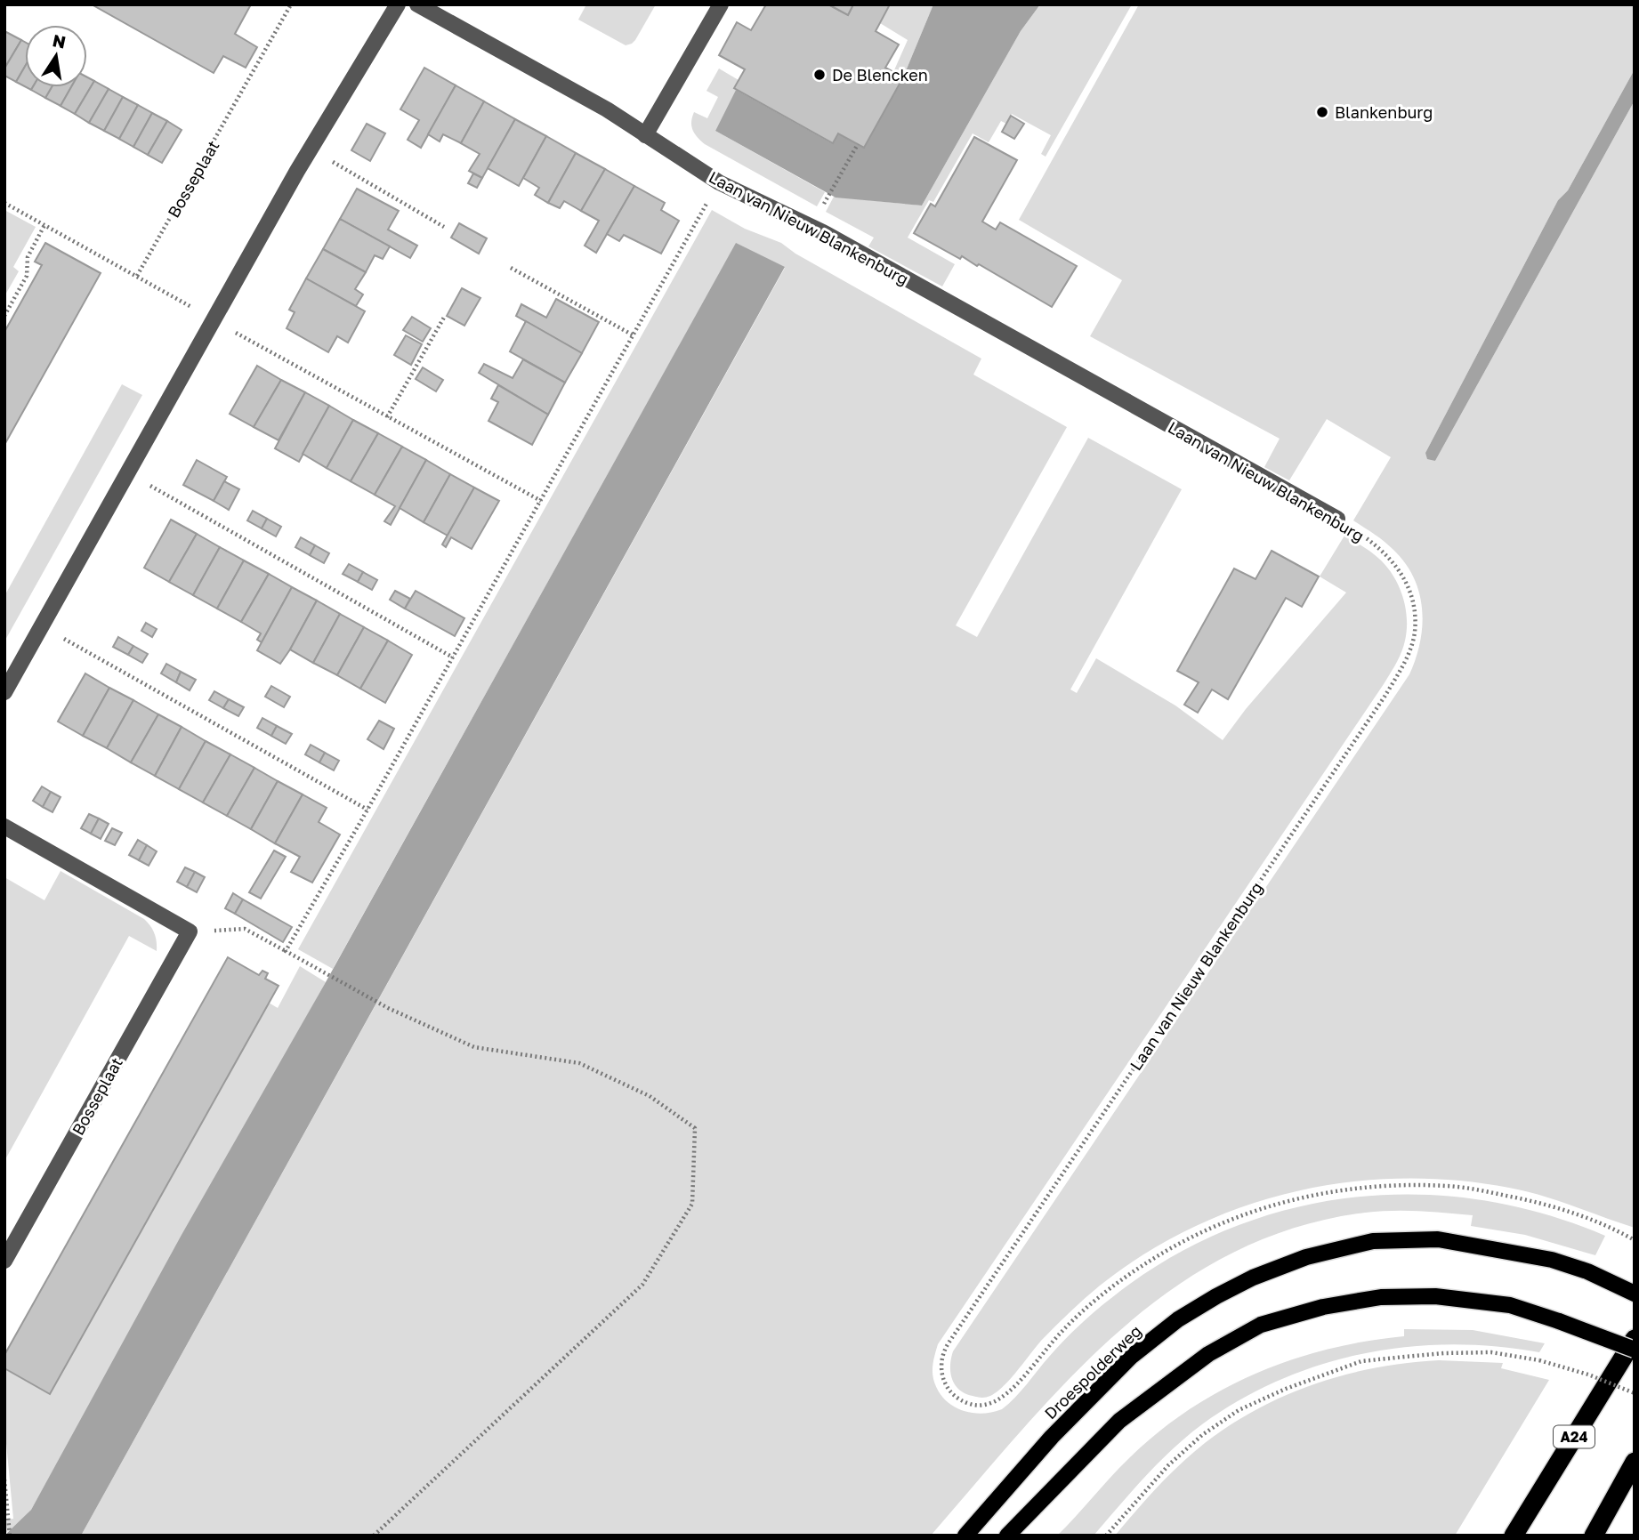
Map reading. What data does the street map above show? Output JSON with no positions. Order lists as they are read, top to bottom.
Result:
{
  "streets": {
    "highway": ["A24"],
    "main road": ["Droespolderweg"],
    "street": ["Bosseplaat", "Laan van Nieuw Blankenburg"]
  },
  "places": ["De Blencken", "Blankenburg"],
  "north": "top"
}
